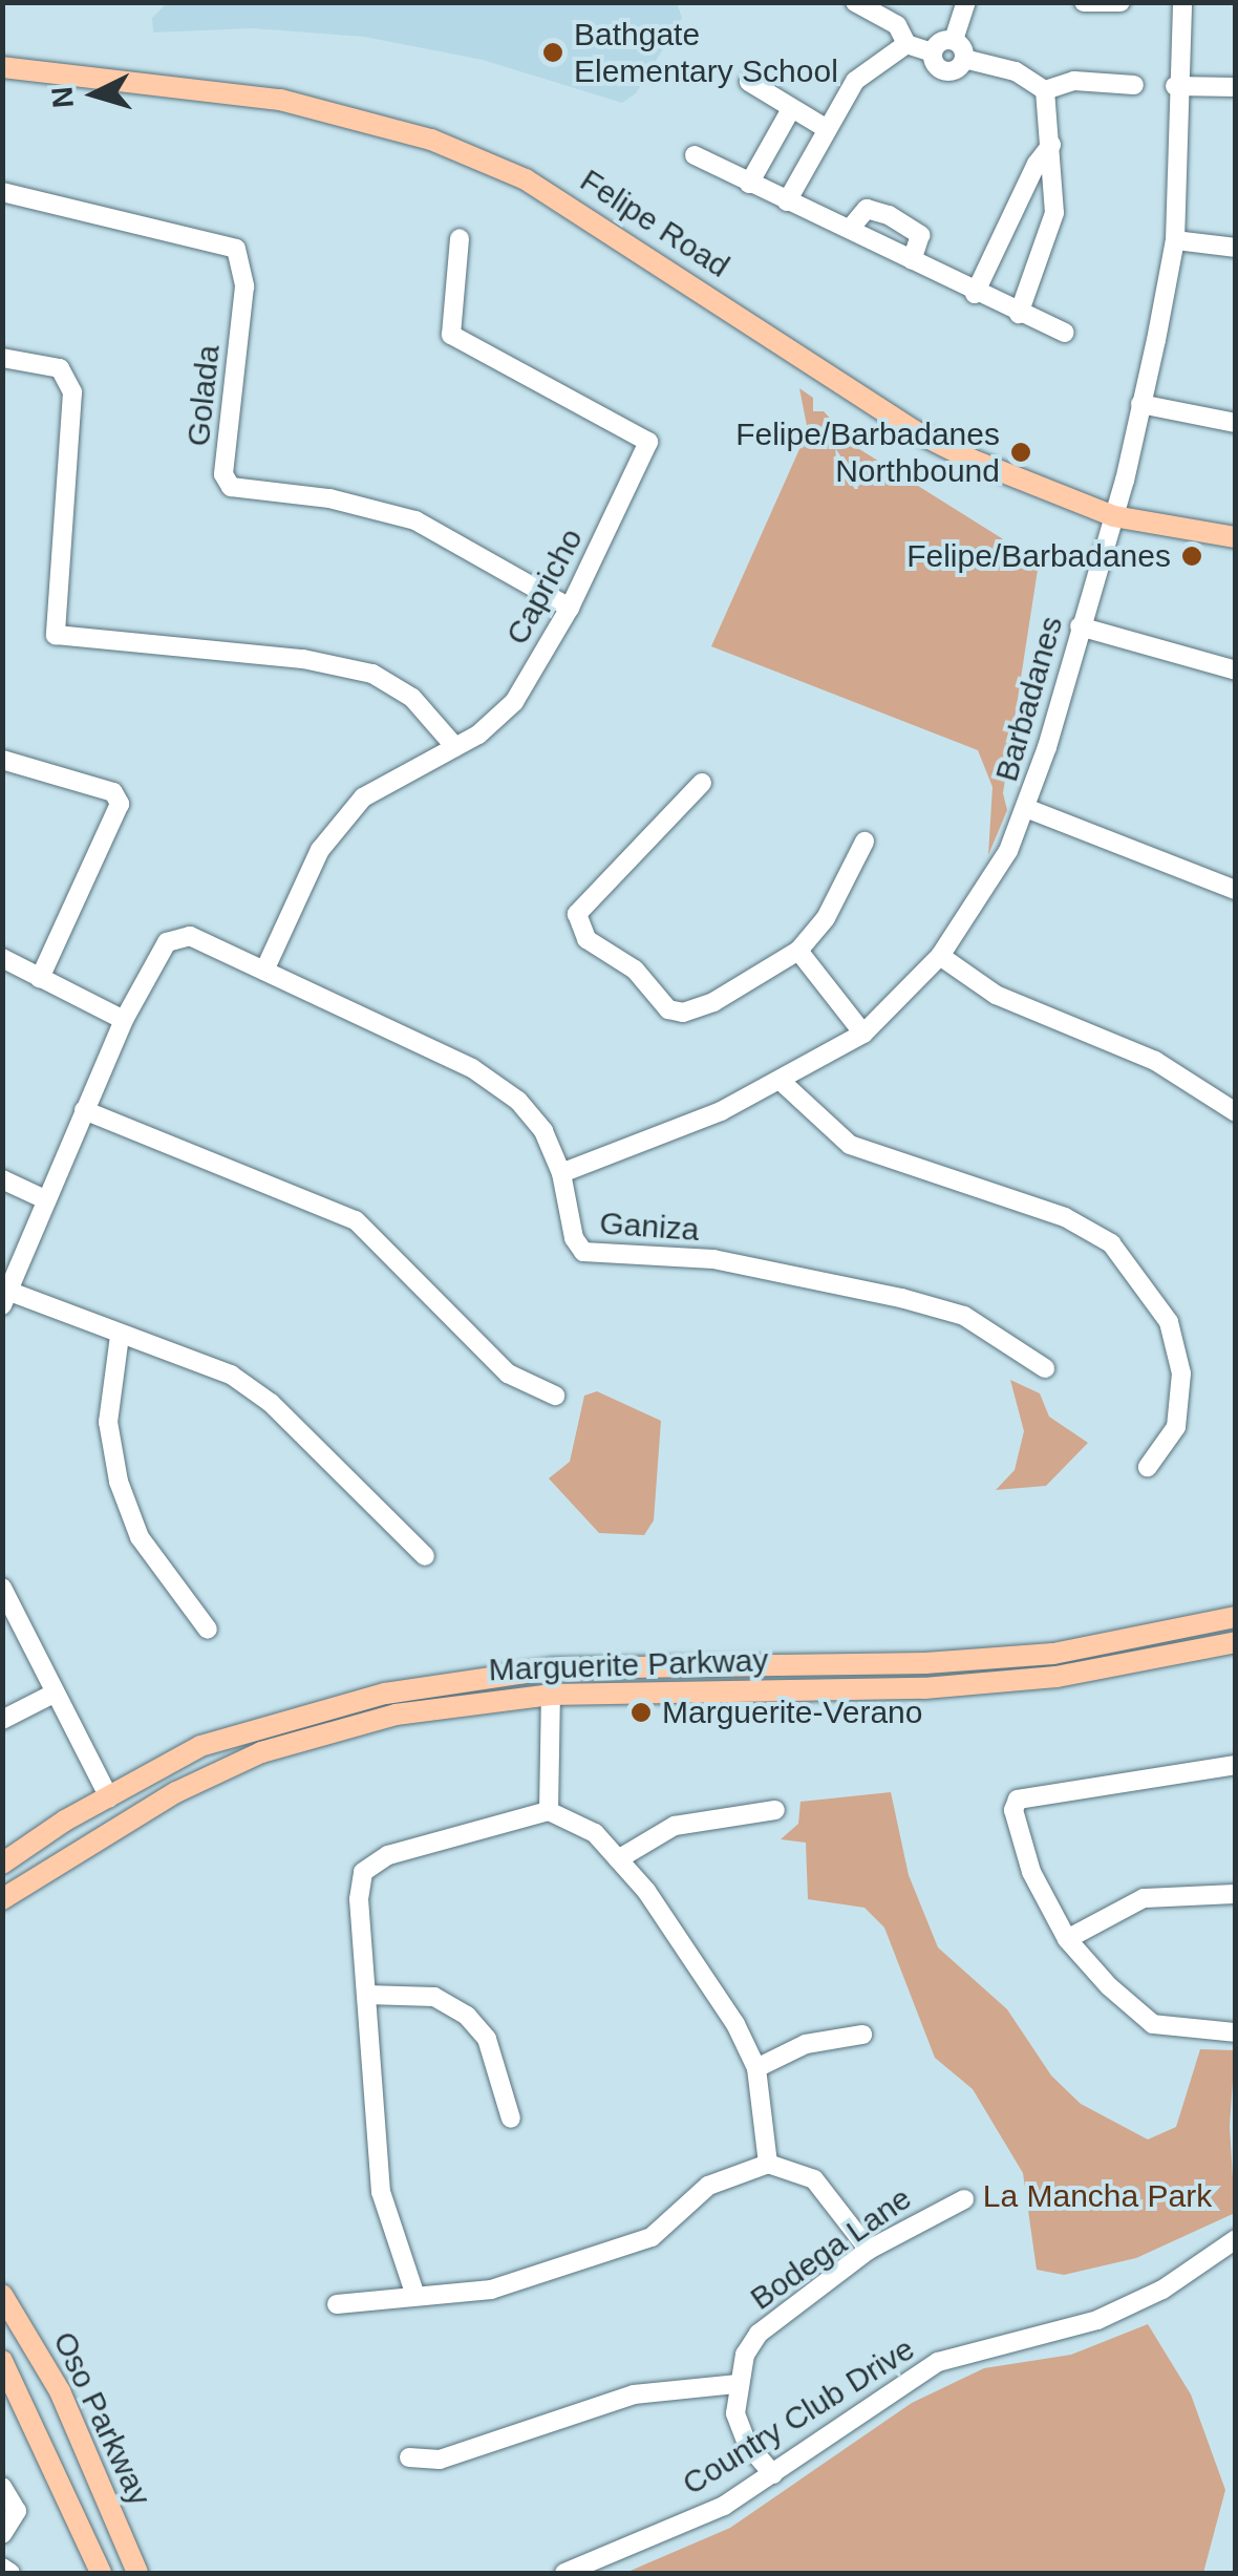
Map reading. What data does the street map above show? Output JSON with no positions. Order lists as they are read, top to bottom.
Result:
{
  "streets": {
    "main road": ["Felipe Road", "Marguerite Parkway", "Oso Parkway"],
    "street": [
      "Golada",
      "Capricho",
      "Barbadanes",
      "Ganiza",
      "Bodega Lane",
      "Country Club Drive"
    ]
  },
  "crossings": [
    ["Felipe Road", "Barbadanes"],
    ["Golada", "Capricho"],
    ["Capricho", "Ganiza"],
    ["Barbadanes", "Ganiza"]
  ],
  "parks": ["La Mancha Park"],
  "places": [
    "Bathgate Elementary School",
    "Felipe/Barbadanes Northbound",
    "Felipe/Barbadanes",
    "Marguerite-Verano"
  ],
  "north": "left"
}
